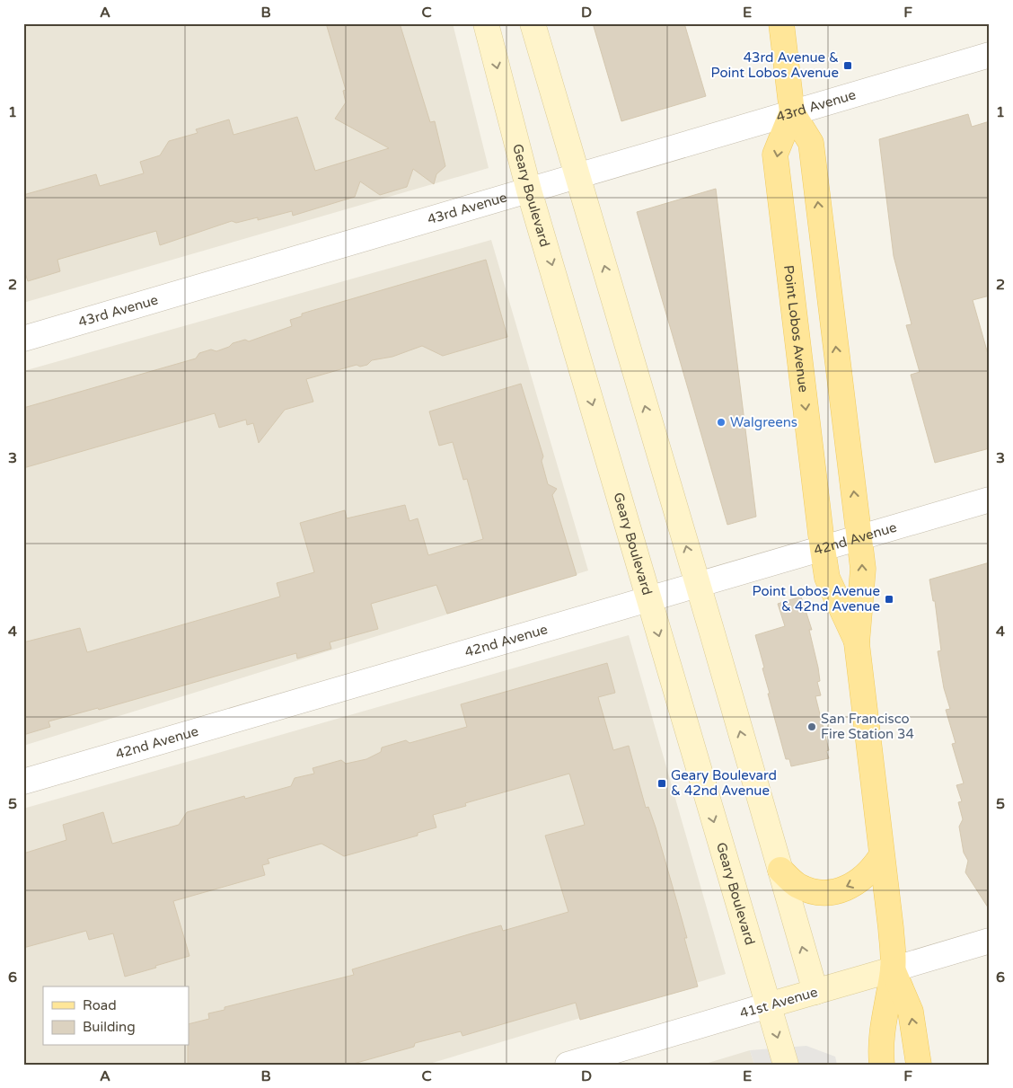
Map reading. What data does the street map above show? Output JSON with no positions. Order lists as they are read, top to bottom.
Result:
{
  "streets": {
    "main road": ["Point Lobos Avenue"],
    "street": [
      "43rd Avenue",
      "Geary Boulevard",
      "42nd Avenue",
      "41st Avenue"
    ]
  },
  "crossings": [
    ["43rd Avenue", "Geary Boulevard"],
    ["43rd Avenue", "Point Lobos Avenue"],
    ["Geary Boulevard", "42nd Avenue"],
    ["Geary Boulevard", "41st Avenue"],
    ["Point Lobos Avenue", "42nd Avenue"]
  ],
  "places": {
    "transit": ["43rd Avenue & Point Lobos Avenue", "Point Lobos Avenue & 42nd Avenue", "Geary Boulevard & 42nd Avenue"],
    "other": ["Walgreens", "San Francisco Fire Station 34"]
  },
  "legend": ["Road", "Building"],
  "grid": {
    "columns": [
      "A",
      "B",
      "C",
      "D",
      "E",
      "F"
    ],
    "rows": [
      "1",
      "2",
      "3",
      "4",
      "5",
      "6"
    ]
  }
}
